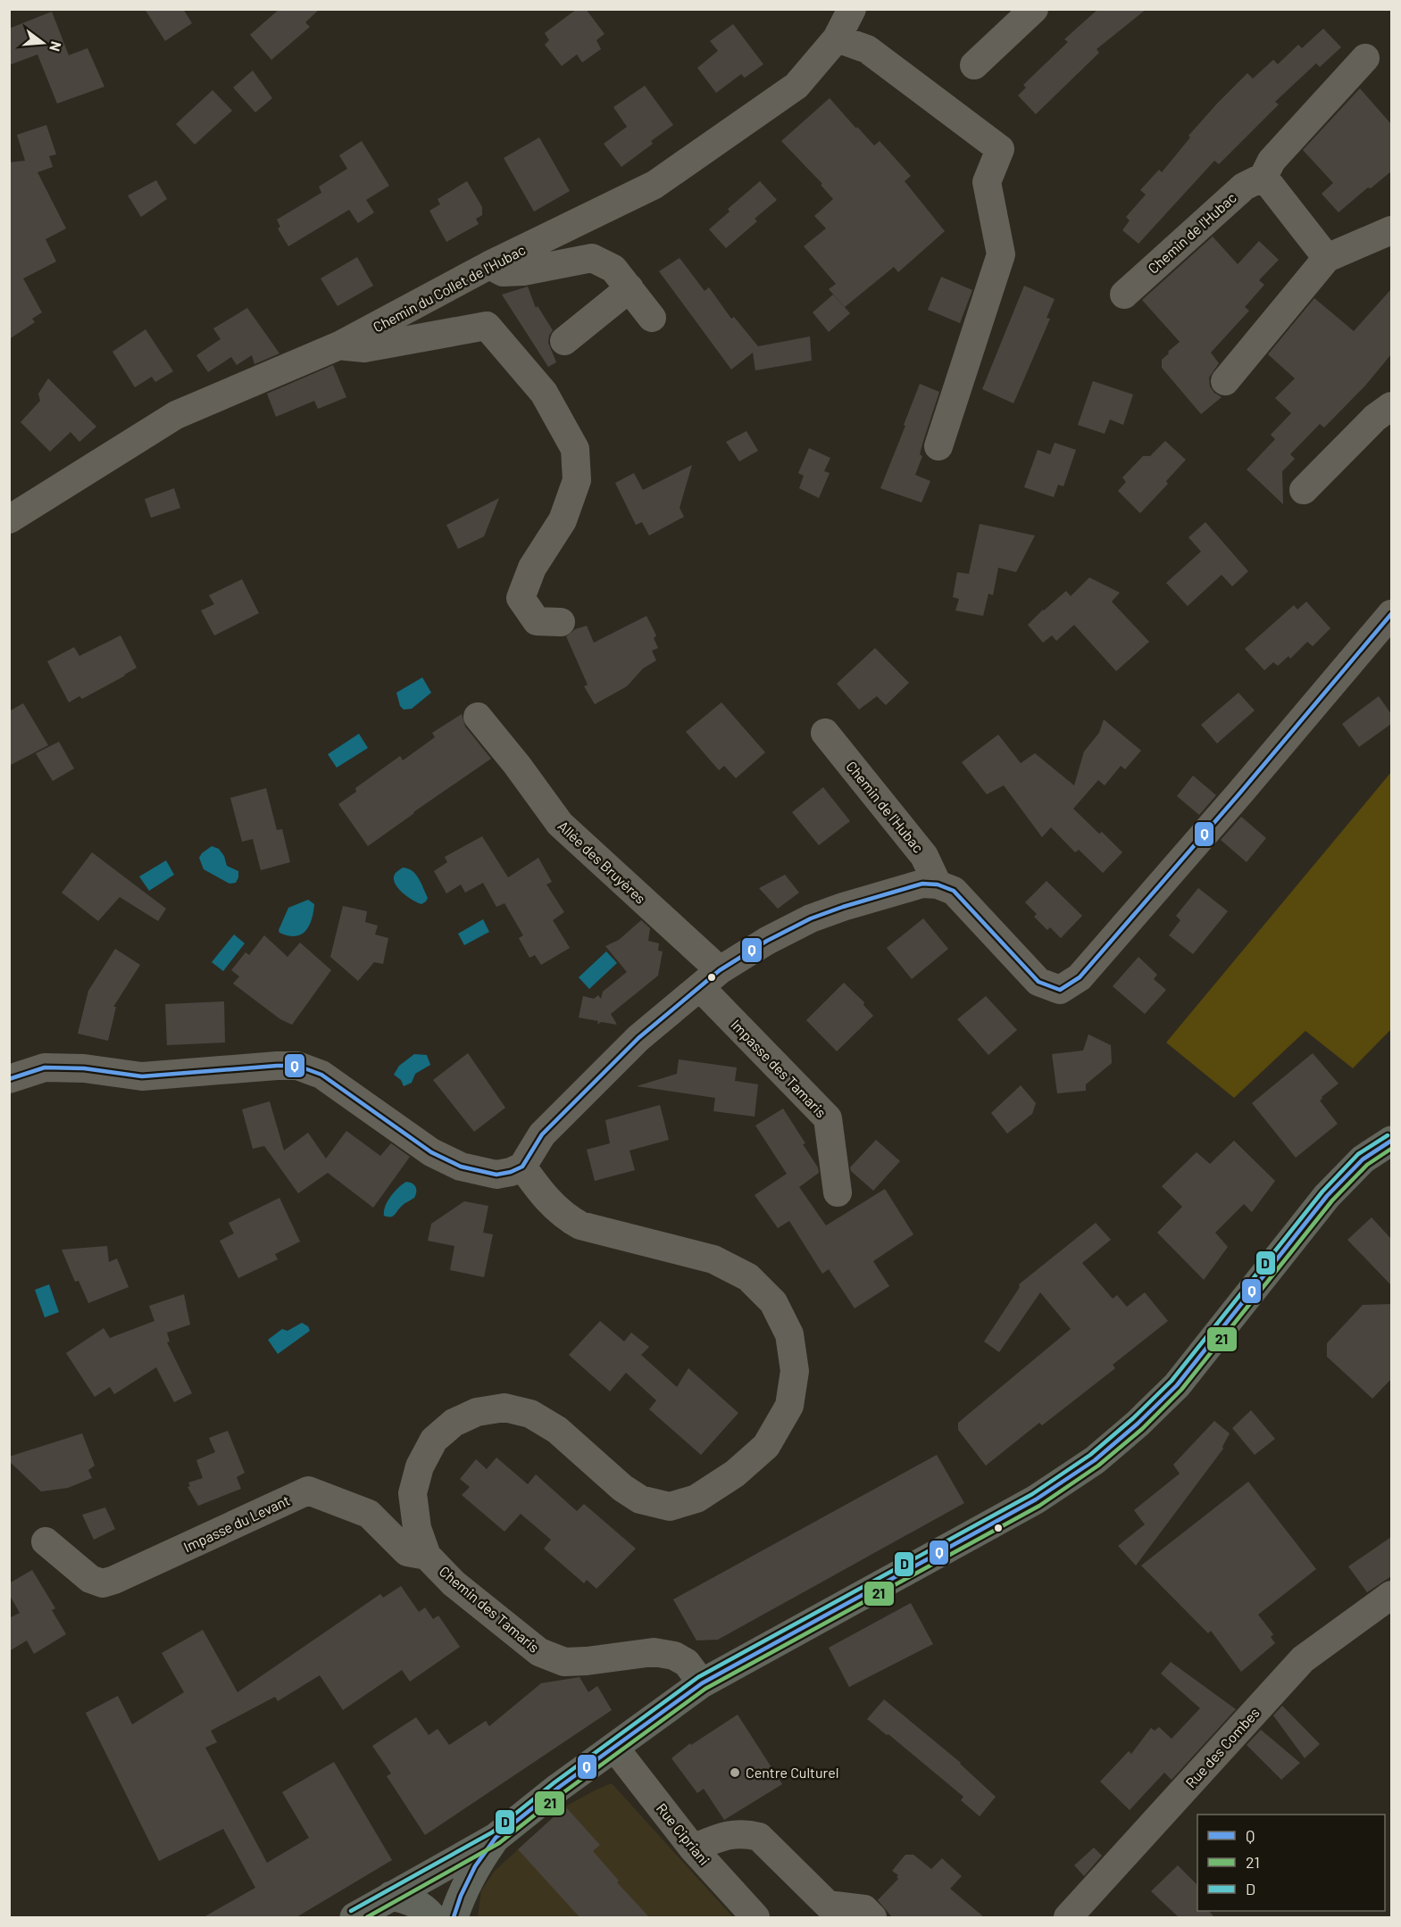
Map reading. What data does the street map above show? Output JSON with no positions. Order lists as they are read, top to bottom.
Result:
{
  "streets": {
    "street": [
      "Chemin de l'Hubac",
      "Chemin du Collet de l'Hubac",
      "Allée des Bruyères",
      "Impasse des Tamaris",
      "Impasse du Levant",
      "Chemin des Tamaris",
      "Rue des Combes",
      "Rue Cipriani"
    ]
  },
  "crossings": [
    ["Allée des Bruyères", "Impasse des Tamaris"],
    ["Impasse du Levant", "Chemin des Tamaris"]
  ],
  "places": ["Centre Culturel"],
  "lines": ["transit line Q", "transit line D", "transit line 21"],
  "legend": ["Q", "21", "D"],
  "north": "right"
}
